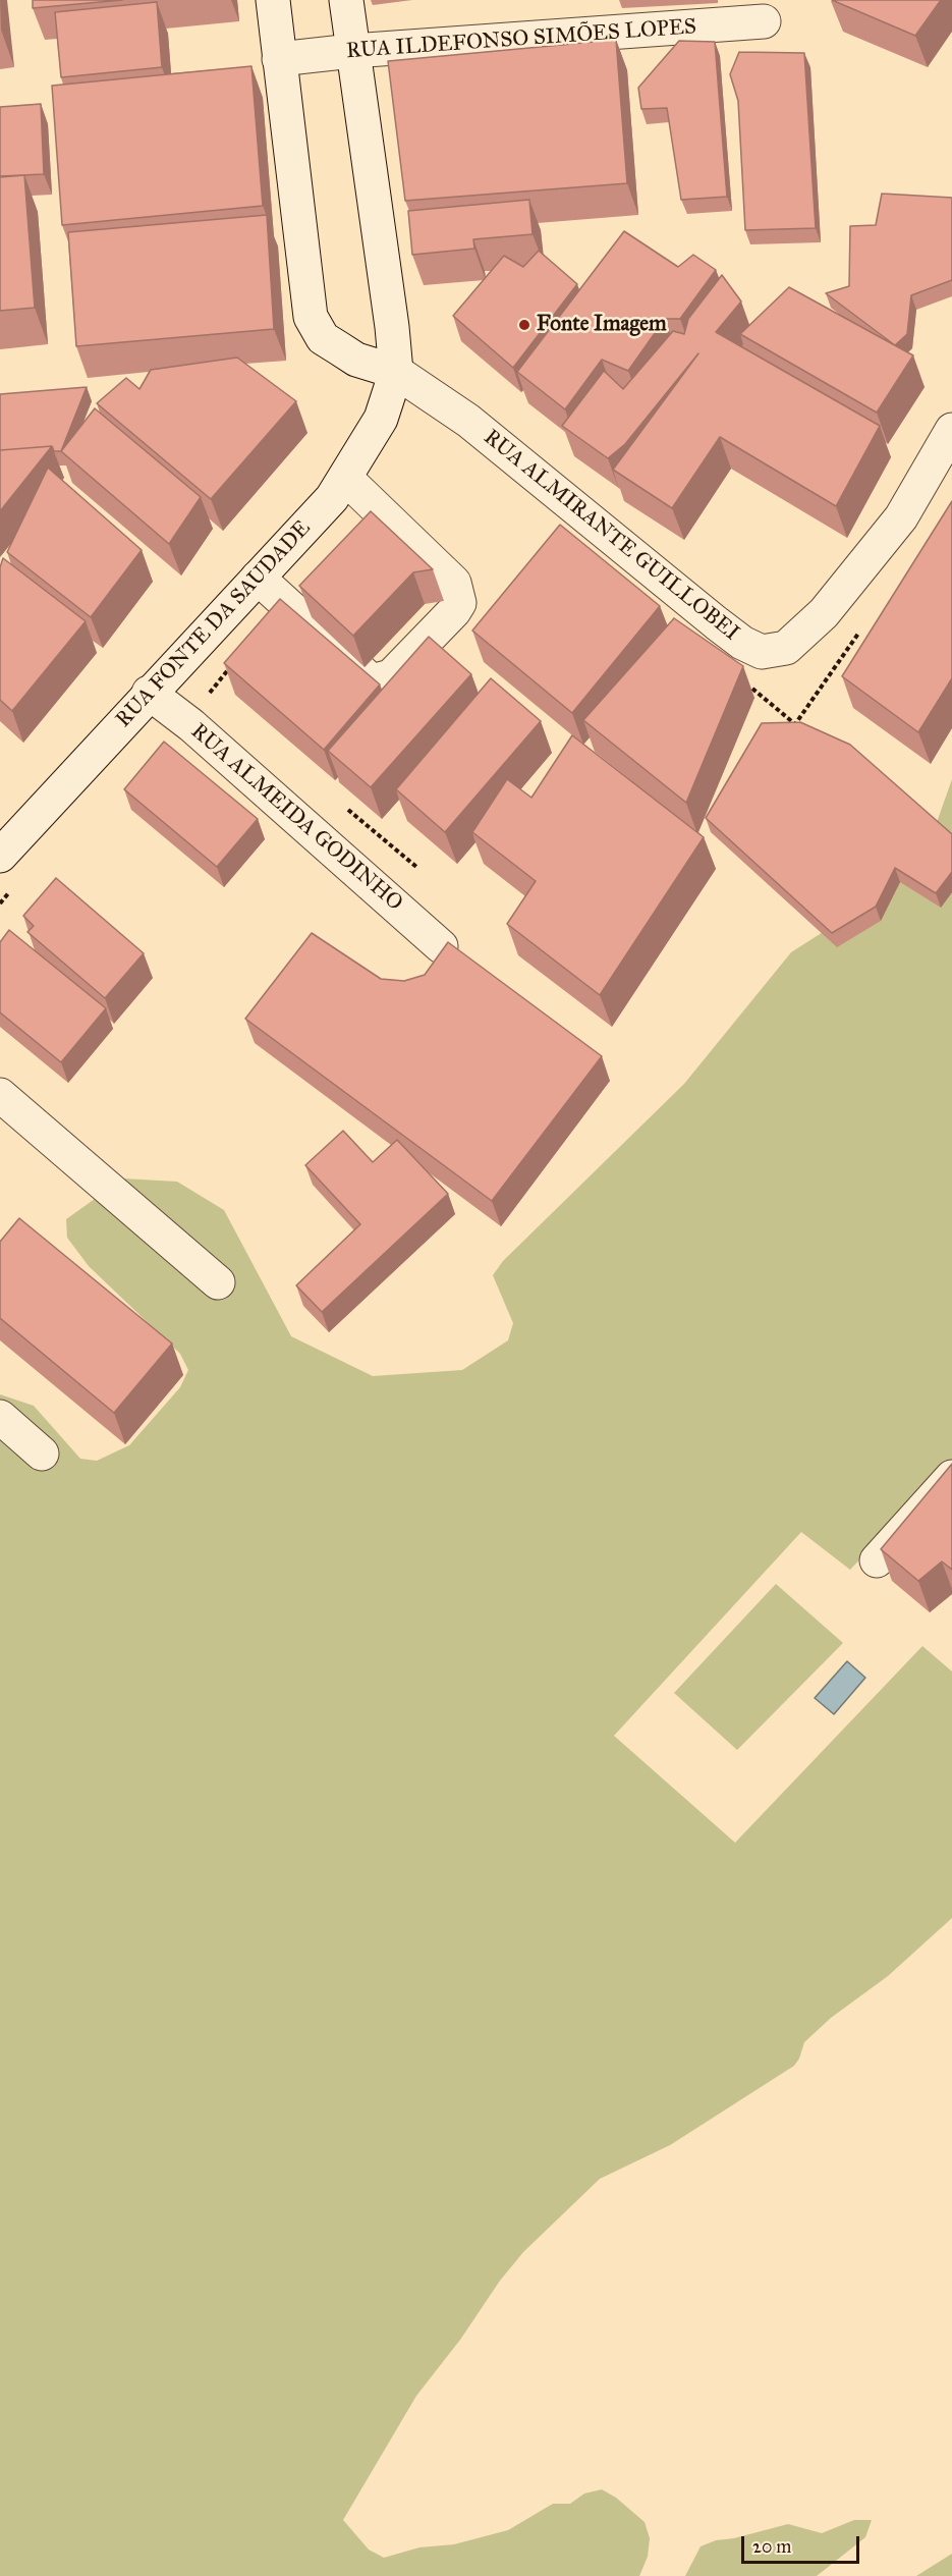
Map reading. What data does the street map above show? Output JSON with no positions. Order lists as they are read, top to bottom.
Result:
{
  "streets": {
    "street": [
      "RUA ILDEFONSO SIMÕES LOPES",
      "RUA ALMIRANTE GUILLOBEI",
      "RUA FONTE DA SAUDADE",
      "RUA ALMEIDA GODINHO"
    ]
  },
  "crossings": [
    ["RUA ILDEFONSO SIMÕES LOPES", "RUA FONTE DA SAUDADE"],
    ["RUA ALMIRANTE GUILLOBEI", "RUA FONTE DA SAUDADE"],
    ["RUA FONTE DA SAUDADE", "RUA ALMEIDA GODINHO"]
  ],
  "places": ["Fonte Imagem"],
  "scale_bar": "20 m"
}
